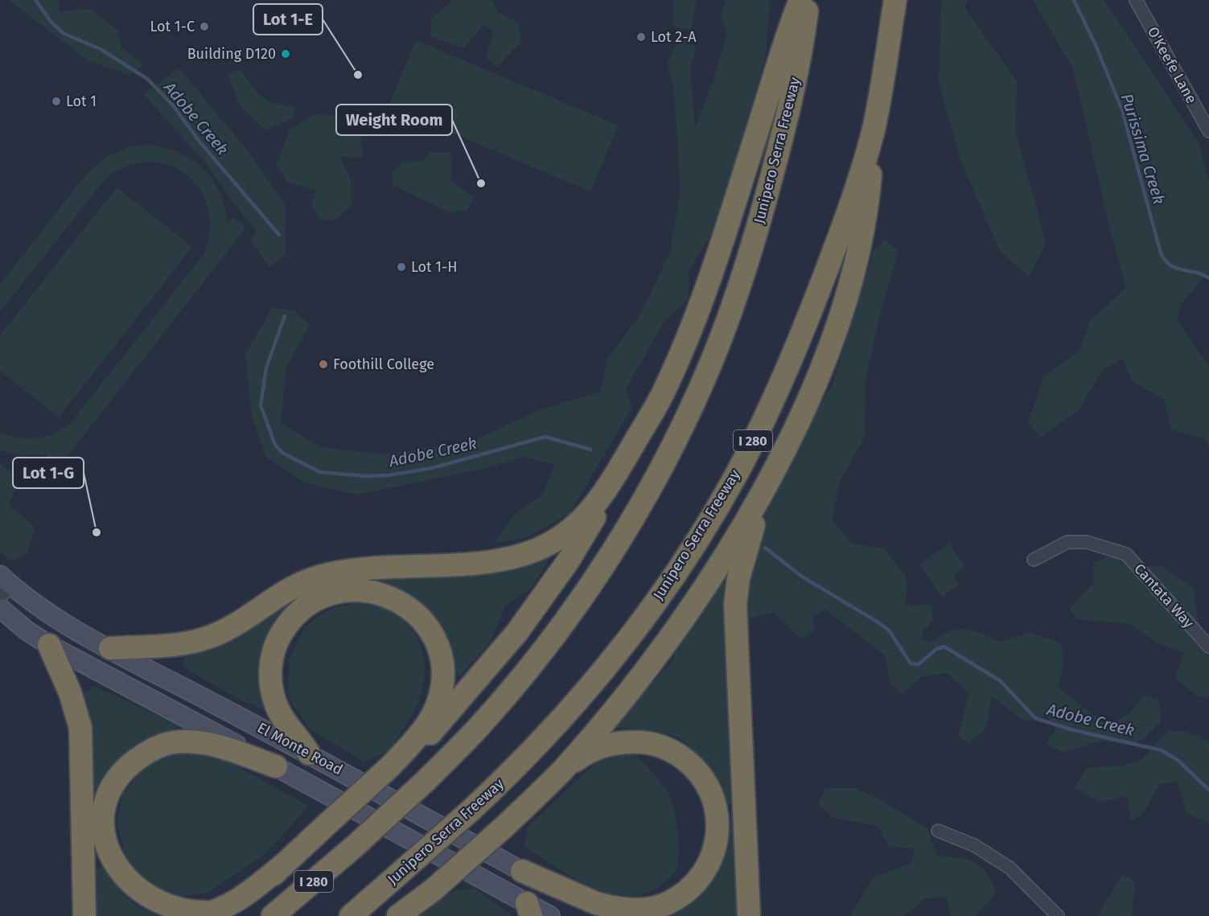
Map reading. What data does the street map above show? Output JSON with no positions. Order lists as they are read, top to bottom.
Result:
{
  "streets": {
    "highway": ["Junipero Serra Freeway", "I 280"],
    "street": ["O'Keefe Lane", "Cantata Way", "El Monte Road"]
  },
  "water": ["Adobe Creek", "Purissima Creek"],
  "places": [
    "Lot 1-C",
    "Lot 2-A",
    "Building D120",
    "Lot 1-E",
    "Lot 1",
    "Weight Room",
    "Lot 1-H",
    "Foothill College",
    "Lot 1-G"
  ]
}
